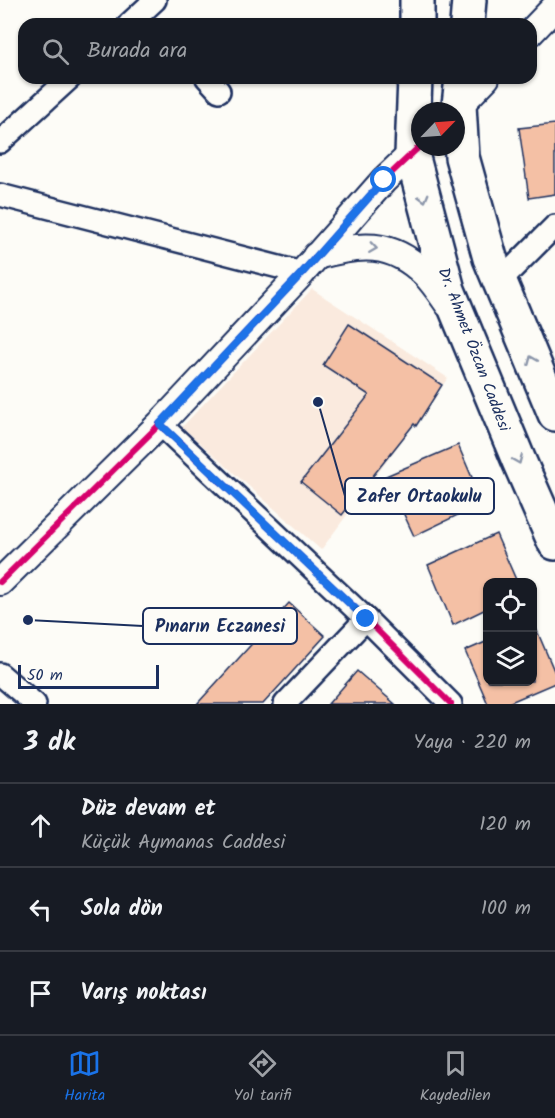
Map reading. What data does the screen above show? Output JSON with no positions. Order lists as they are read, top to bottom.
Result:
{
  "streets": {
    "main road": ["Dr. Ahmet Özcan Caddesi"]
  },
  "places": ["Zafer Ortaokulu", "Pınarın Eczanesi"],
  "scale_bar": "50 m",
  "north": "top right",
  "page": {
    "search": "Burada ara",
    "scale": "50 m",
    "heading": ["3 dk", "Yaya · 220 m"],
    "list": [
      ["Düz devam et", "Küçük Aymanas Caddesi", "120 m"],
      ["Sola dön", "100 m"],
      "Varış noktası"
    ],
    "nav": ["Harita", "Yol tarifi", "Kaydedilen"]
  }
}
